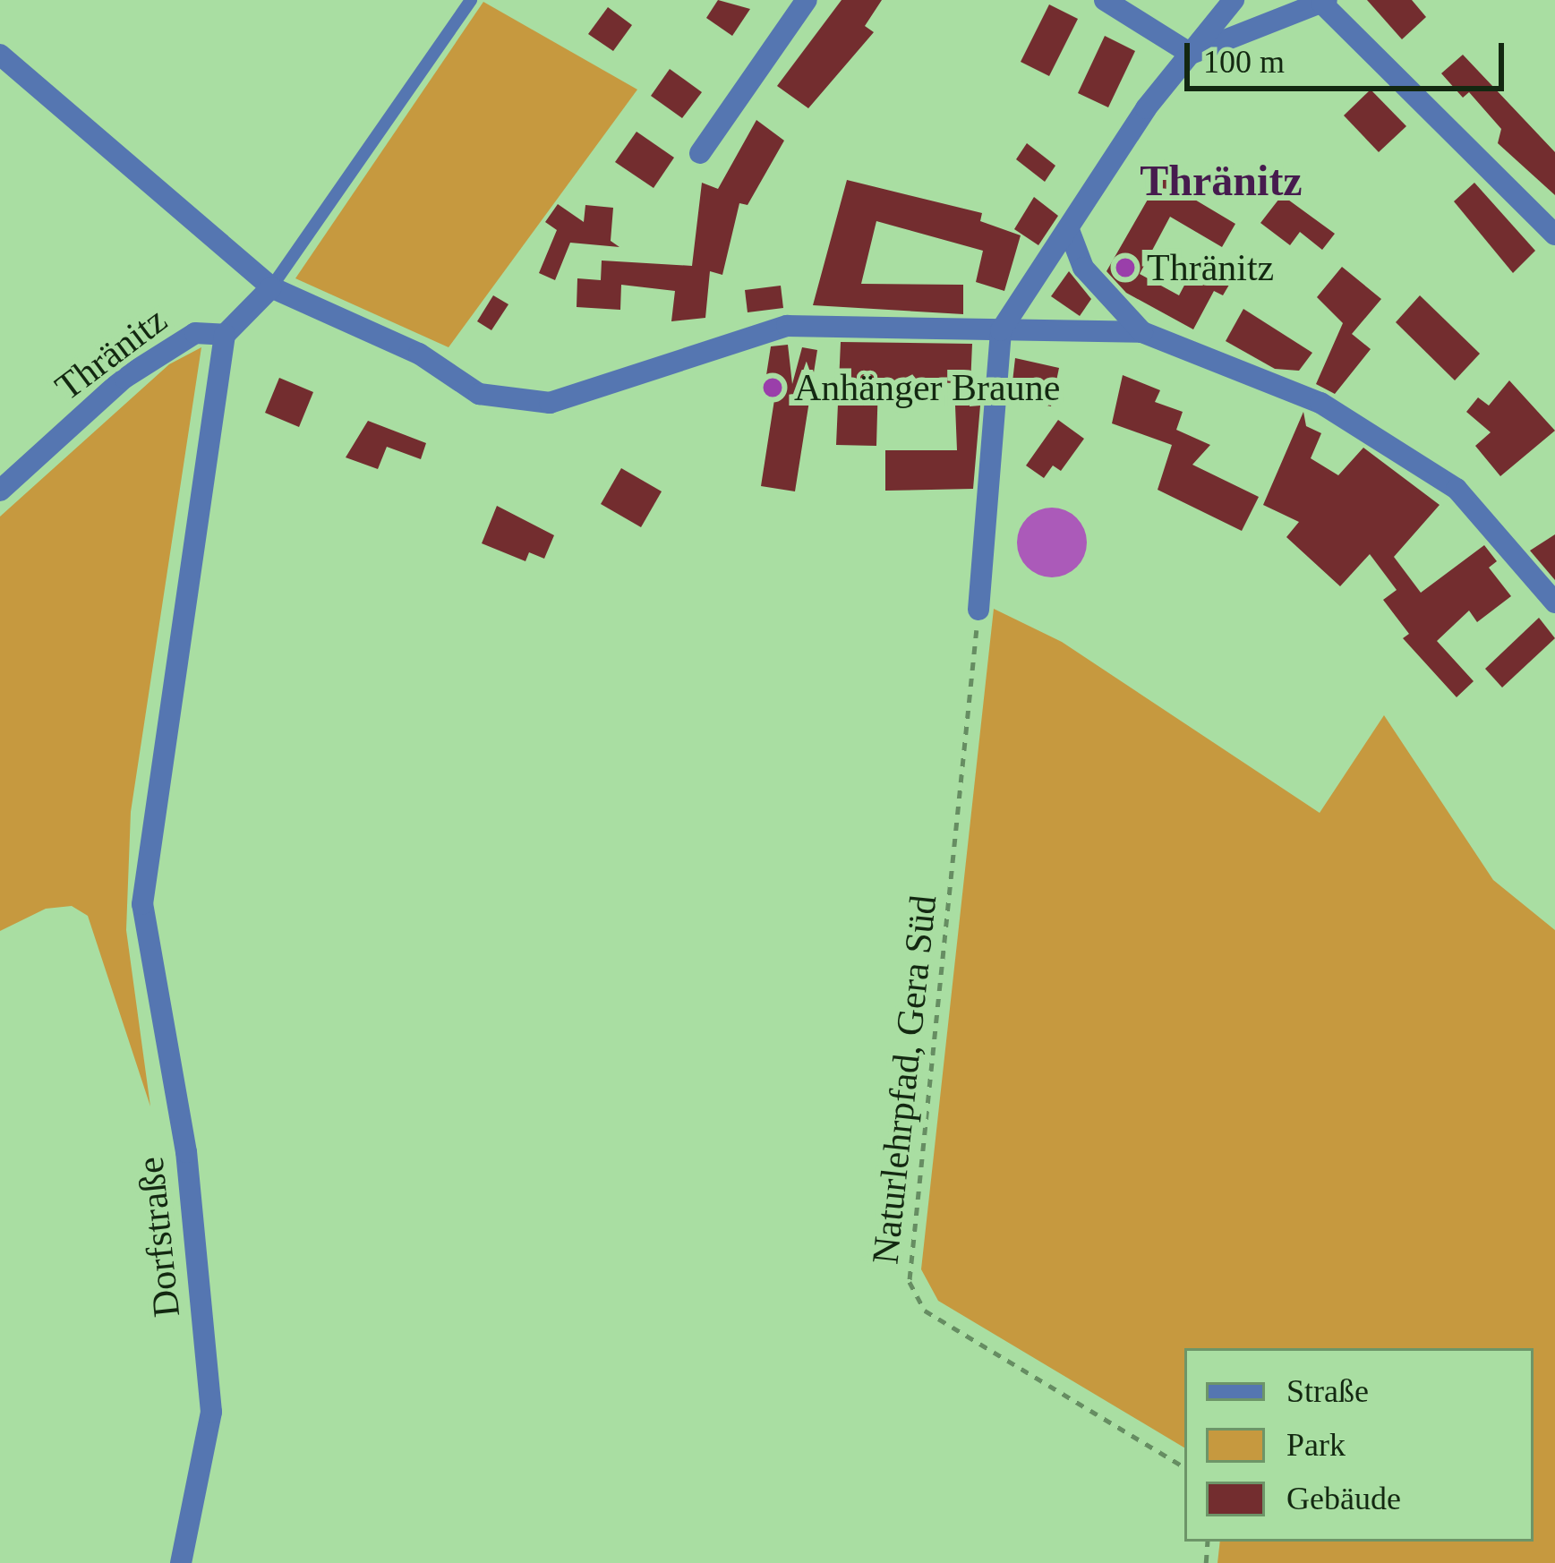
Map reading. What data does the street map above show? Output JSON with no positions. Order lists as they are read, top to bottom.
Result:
{
  "streets": {
    "street": ["Thränitz", "Dorfstraße"],
    "path": ["Naturlehrpfad, Gera Süd"]
  },
  "crossings": [
    ["Thränitz", "Dorfstraße"]
  ],
  "districts": ["Thränitz"],
  "places": ["Thränitz", "Anhänger Braune"],
  "legend": ["Straße", "Park", "Gebäude"],
  "scale_bar": "100 m"
}
